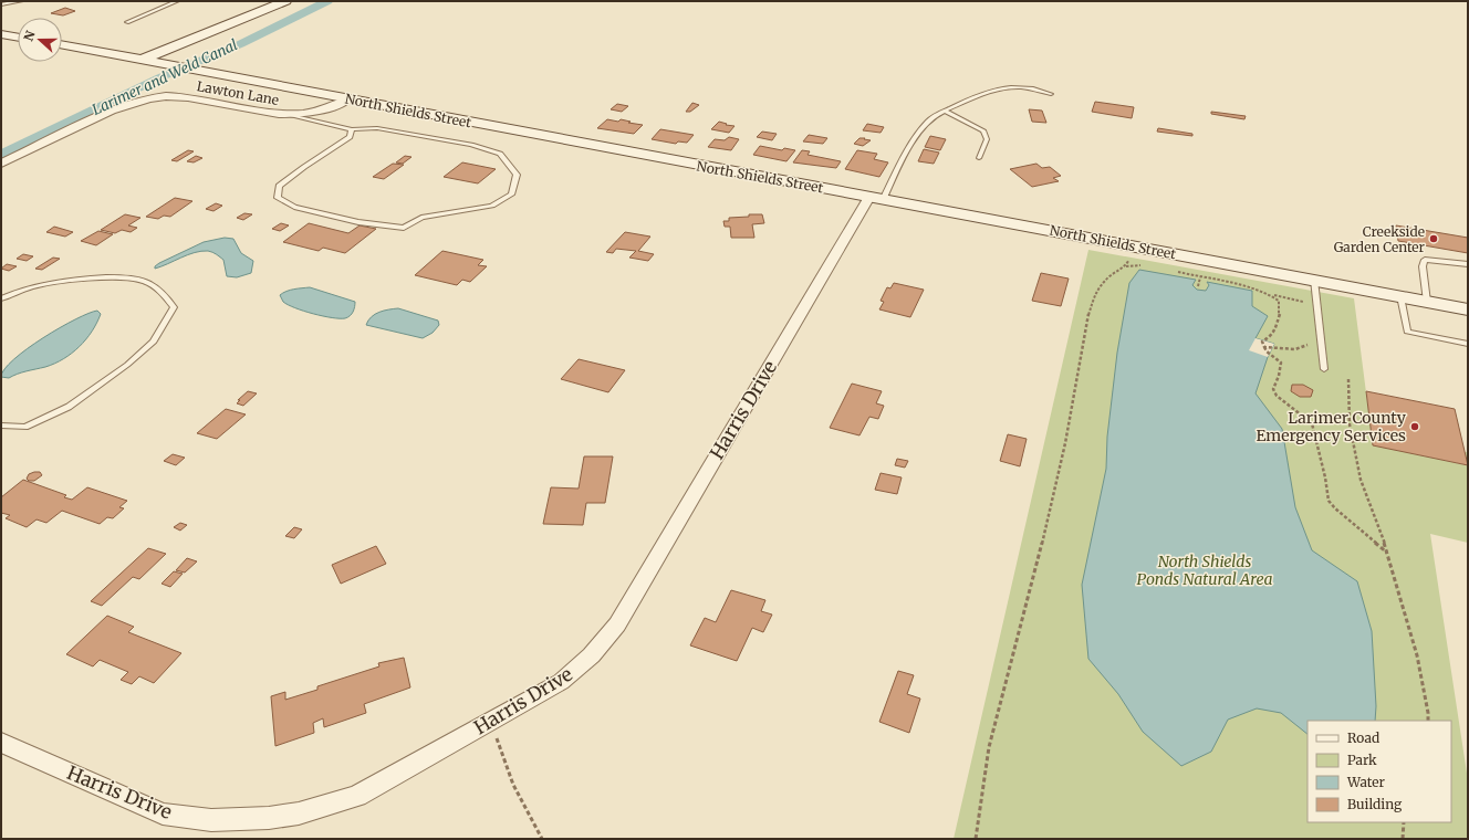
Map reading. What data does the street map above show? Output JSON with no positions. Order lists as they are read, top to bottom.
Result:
{
  "streets": {
    "main road": ["North Shields Street"],
    "street": ["Lawton Lane", "Harris Drive"]
  },
  "crossings": [
    ["Lawton Lane", "North Shields Street"],
    ["North Shields Street", "Harris Drive"]
  ],
  "water": ["Larimer and Weld Canal"],
  "parks": ["North Shields Ponds Natural Area"],
  "places": ["Creekside Garden Center", "Larimer County Emergency Services"],
  "legend": [
    "Road",
    "Park",
    "Water",
    "Building"
  ],
  "north": "left"
}
